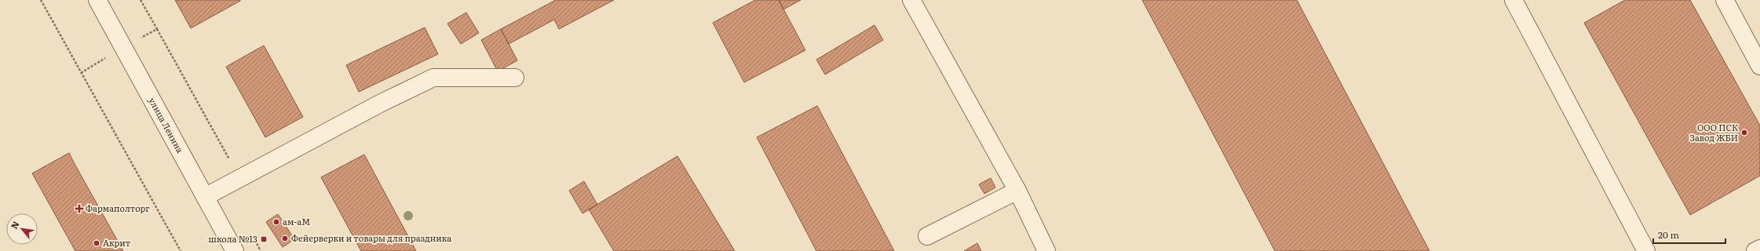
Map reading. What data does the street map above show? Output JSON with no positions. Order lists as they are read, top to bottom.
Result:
{
  "streets": {
    "street": ["улица Ленина"]
  },
  "places": {
    "other": [
      "ООО ПСК Завод ЖБИ",
      "ам-аМ",
      "Фейерверки и товары для праздника",
      "Акрит"
    ],
    "health": ["Фармаполторг"],
    "transit": ["школа №13"]
  },
  "scale_bar": "20 m",
  "north": "top left"
}
